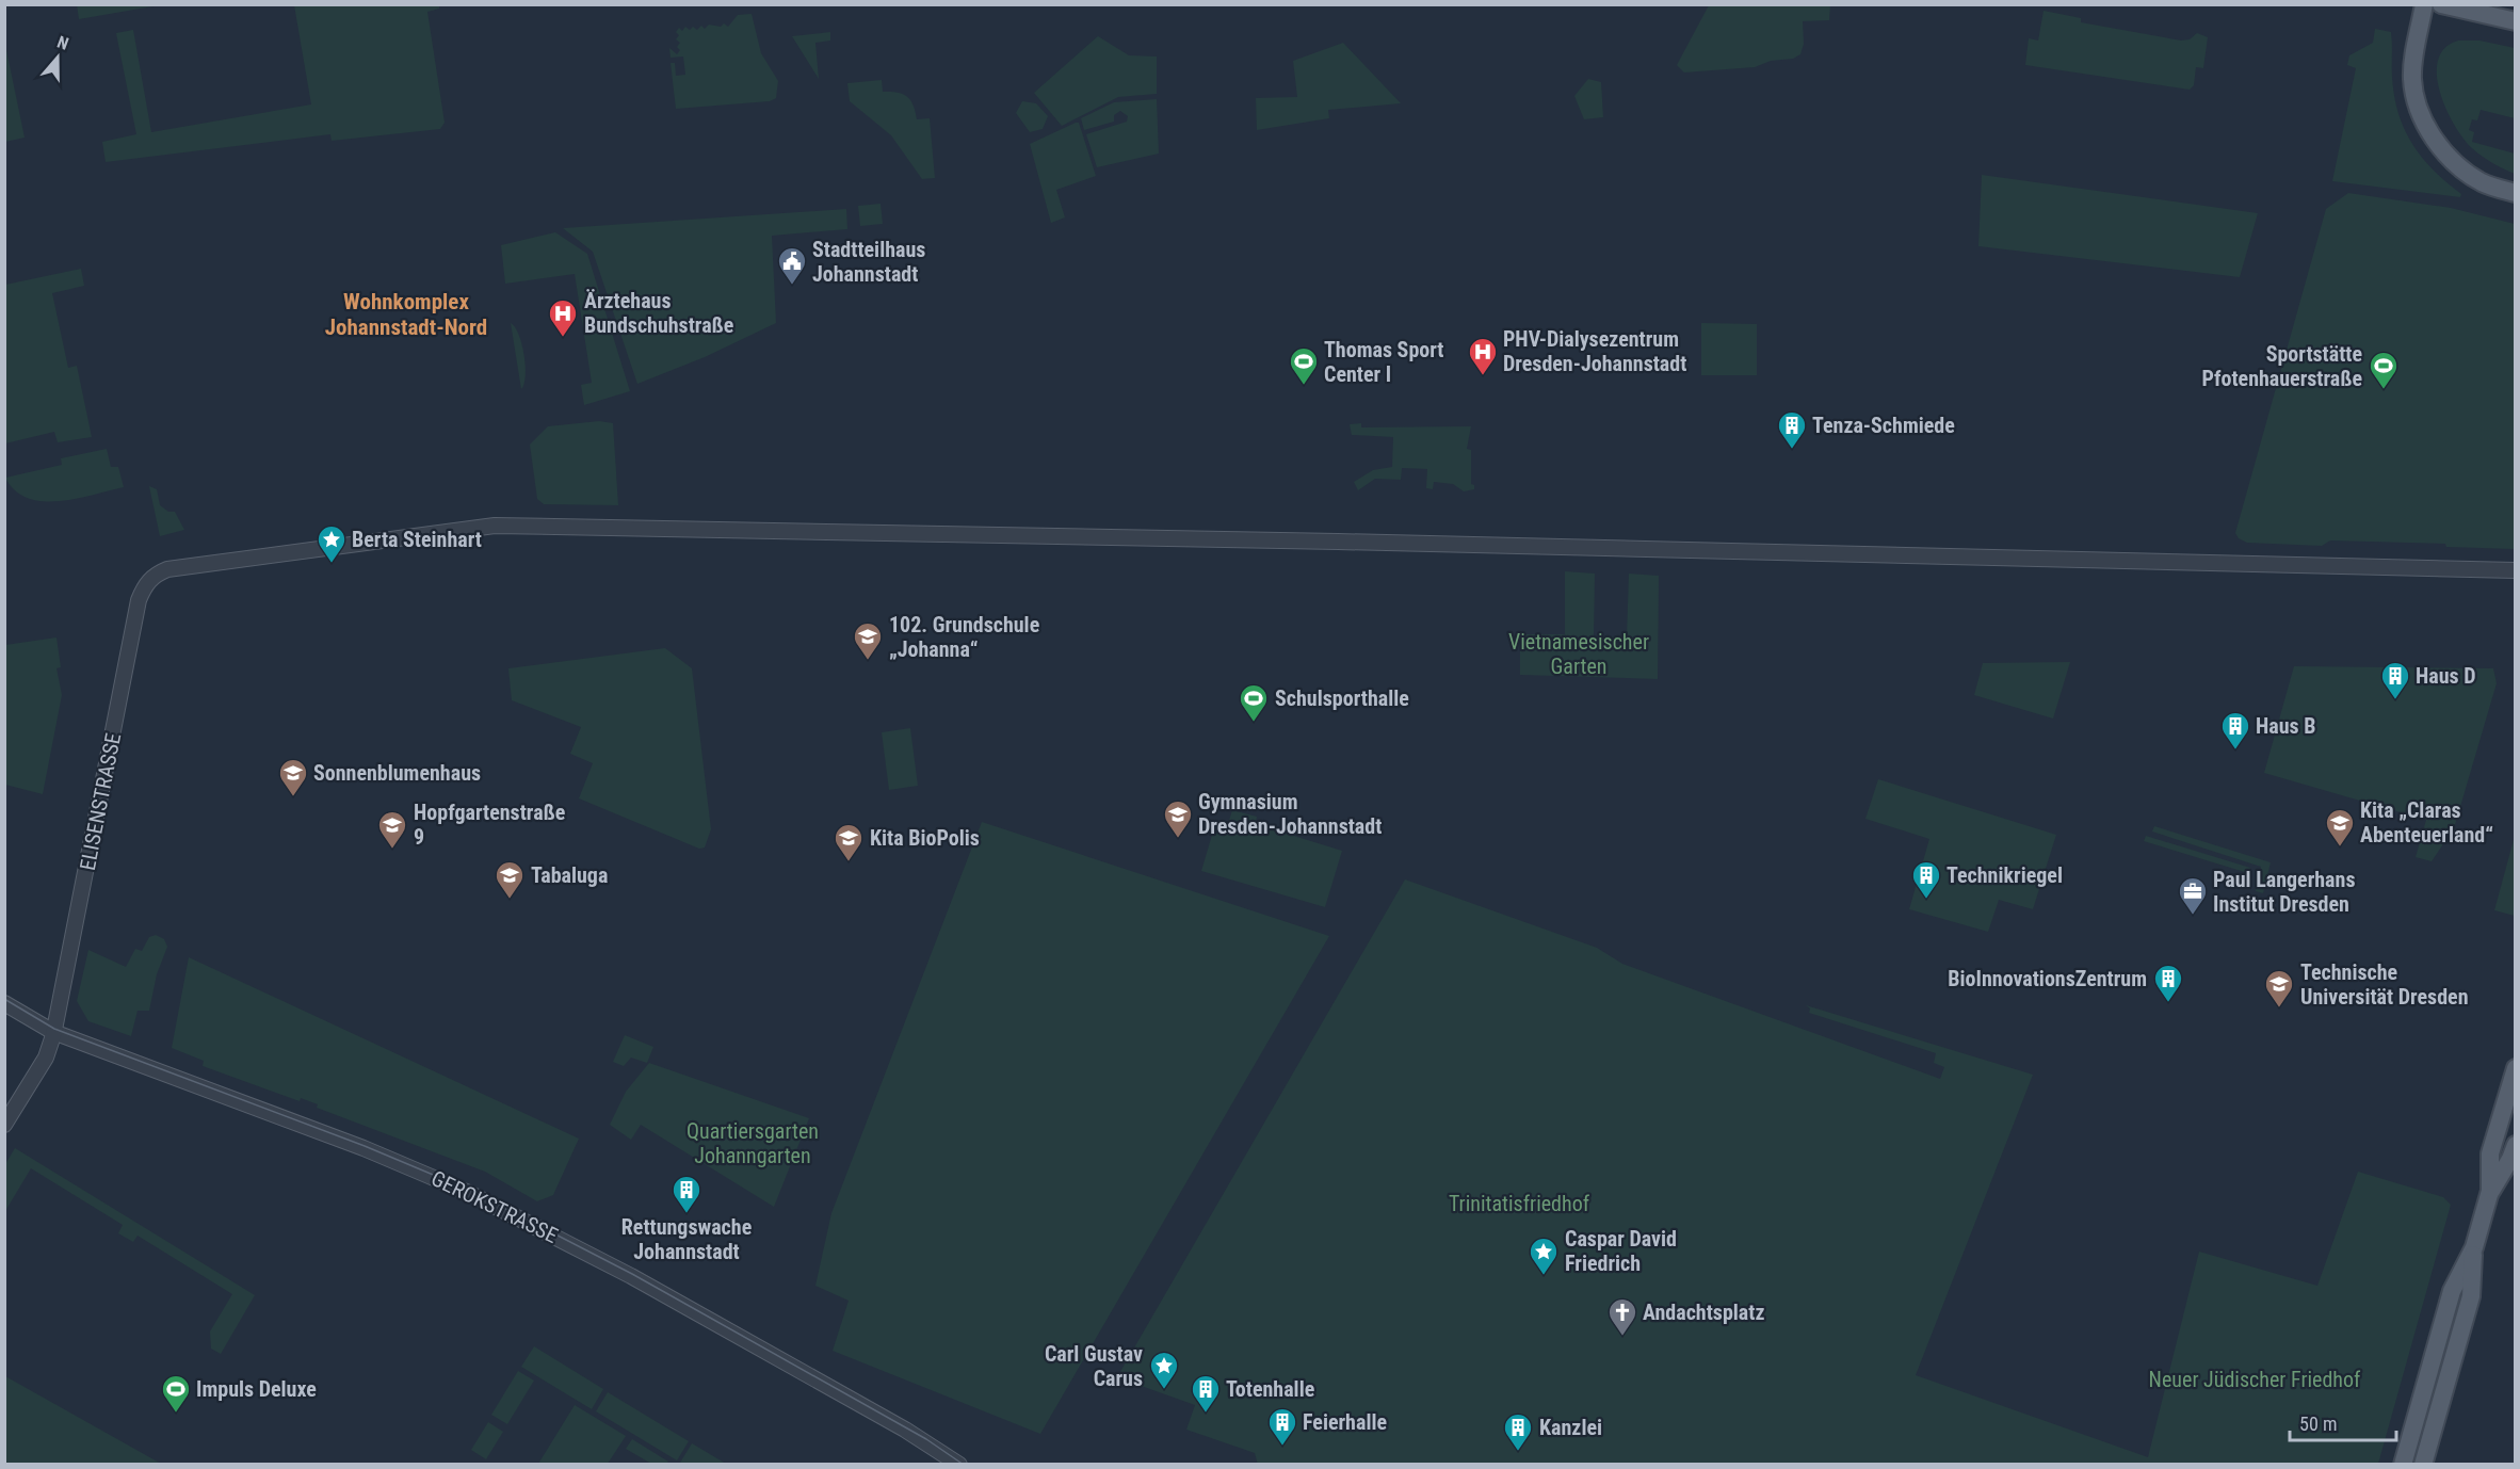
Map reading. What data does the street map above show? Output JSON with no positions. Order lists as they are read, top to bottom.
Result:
{
  "streets": {
    "street": ["ELISENSTRASSE", "GEROKSTRASSE"]
  },
  "crossings": [
    ["ELISENSTRASSE", "GEROKSTRASSE"]
  ],
  "districts": ["Wohnkomplex Johannstadt-Nord"],
  "parks": [
    "Vietnamesischer Garten",
    "Quartiersgarten Johanngarten",
    "Trinitatisfriedhof",
    "Neuer Jüdischer Friedhof"
  ],
  "places": {
    "public building": ["Stadtteilhaus Johannstadt"],
    "hospital": ["Ärztehaus Bundschuhstraße", "PHV-Dialysezentrum Dresden-Johannstadt"],
    "sports": [
      "Thomas Sport Center I",
      "Sportstätte Pfotenhauerstraße",
      "Schulsporthalle",
      "Impuls Deluxe"
    ],
    "building": [
      "Tenza-Schmiede",
      "Haus D",
      "Haus B",
      "Technikriegel",
      "BioInnovationsZentrum",
      "Rettungswache Johannstadt",
      "Totenhalle",
      "Feierhalle",
      "Kanzlei"
    ],
    "place": ["Berta Steinhart", "Caspar David Friedrich", "Carl Gustav Carus"],
    "school or university": [
      "102. Grundschule „Johanna“",
      "Sonnenblumenhaus",
      "Gymnasium Dresden-Johannstadt",
      "Kita „Claras Abenteuerland“",
      "Hopfgartenstraße 9",
      "Kita BioPolis",
      "Tabaluga",
      "Technische Universität Dresden"
    ],
    "office": ["Paul Langerhans Institut Dresden"],
    "church": ["Andachtsplatz"]
  },
  "scale_bar": "50 m",
  "north": "top"
}
